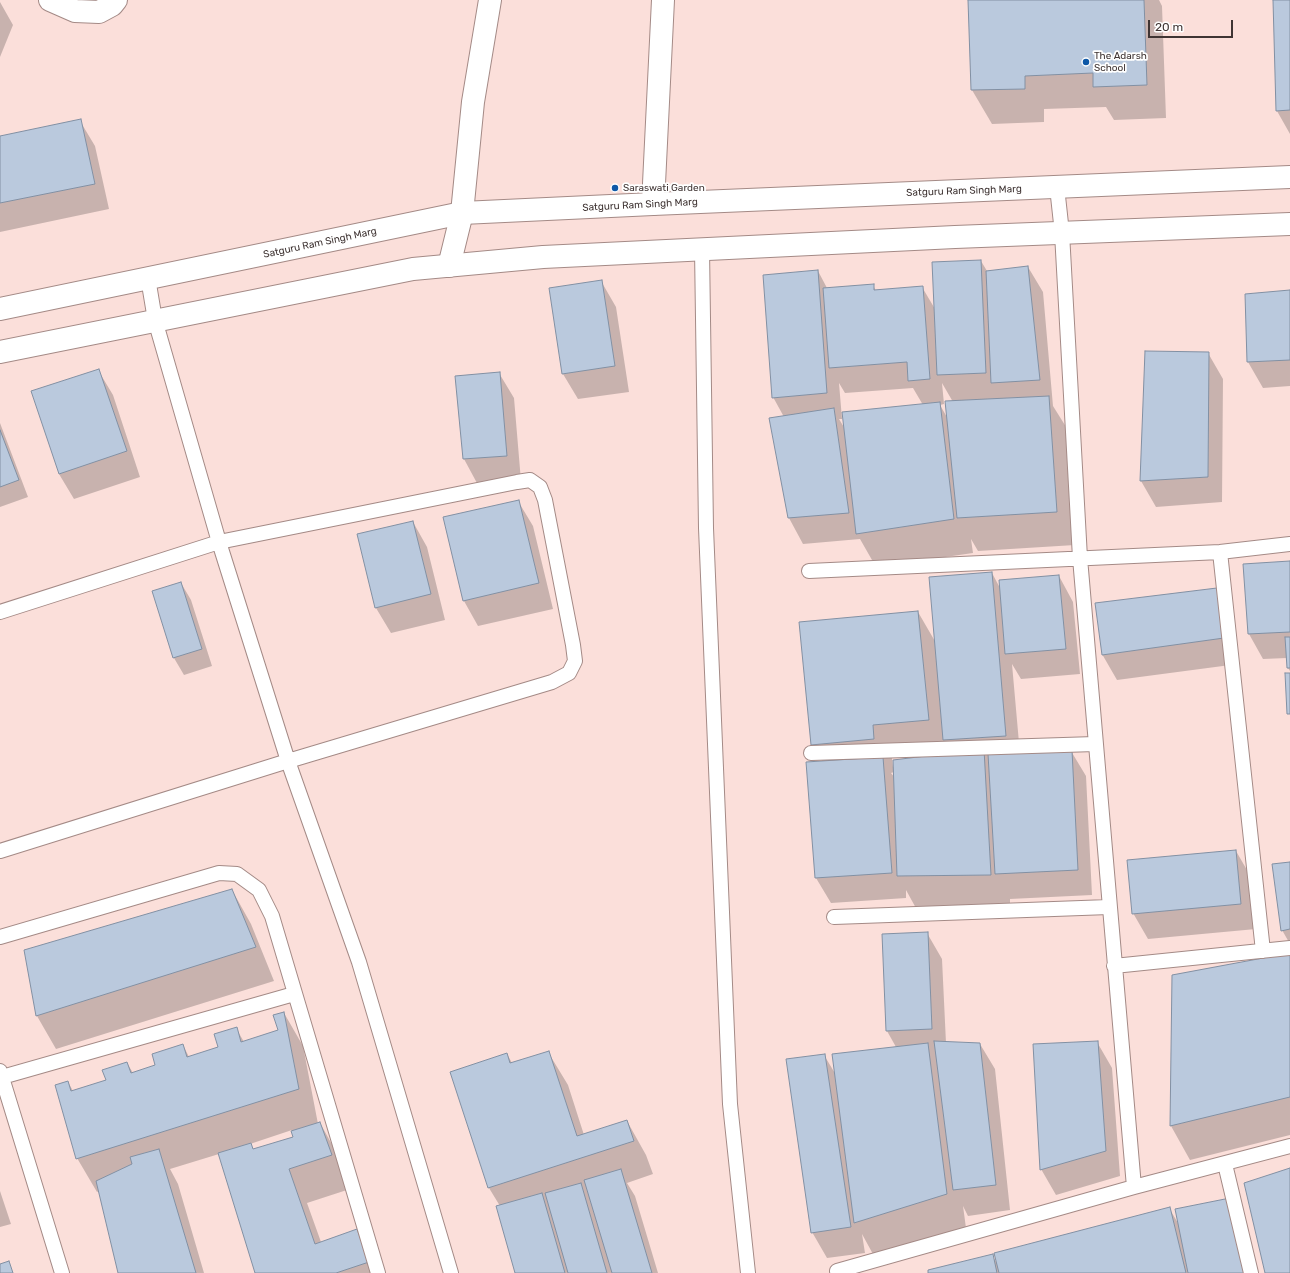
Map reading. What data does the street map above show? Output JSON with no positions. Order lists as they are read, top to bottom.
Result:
{
  "streets": {
    "main road": ["Satguru Ram Singh Marg"]
  },
  "places": ["The Adarsh School", "Saraswati Garden"],
  "scale_bar": "20 m"
}
